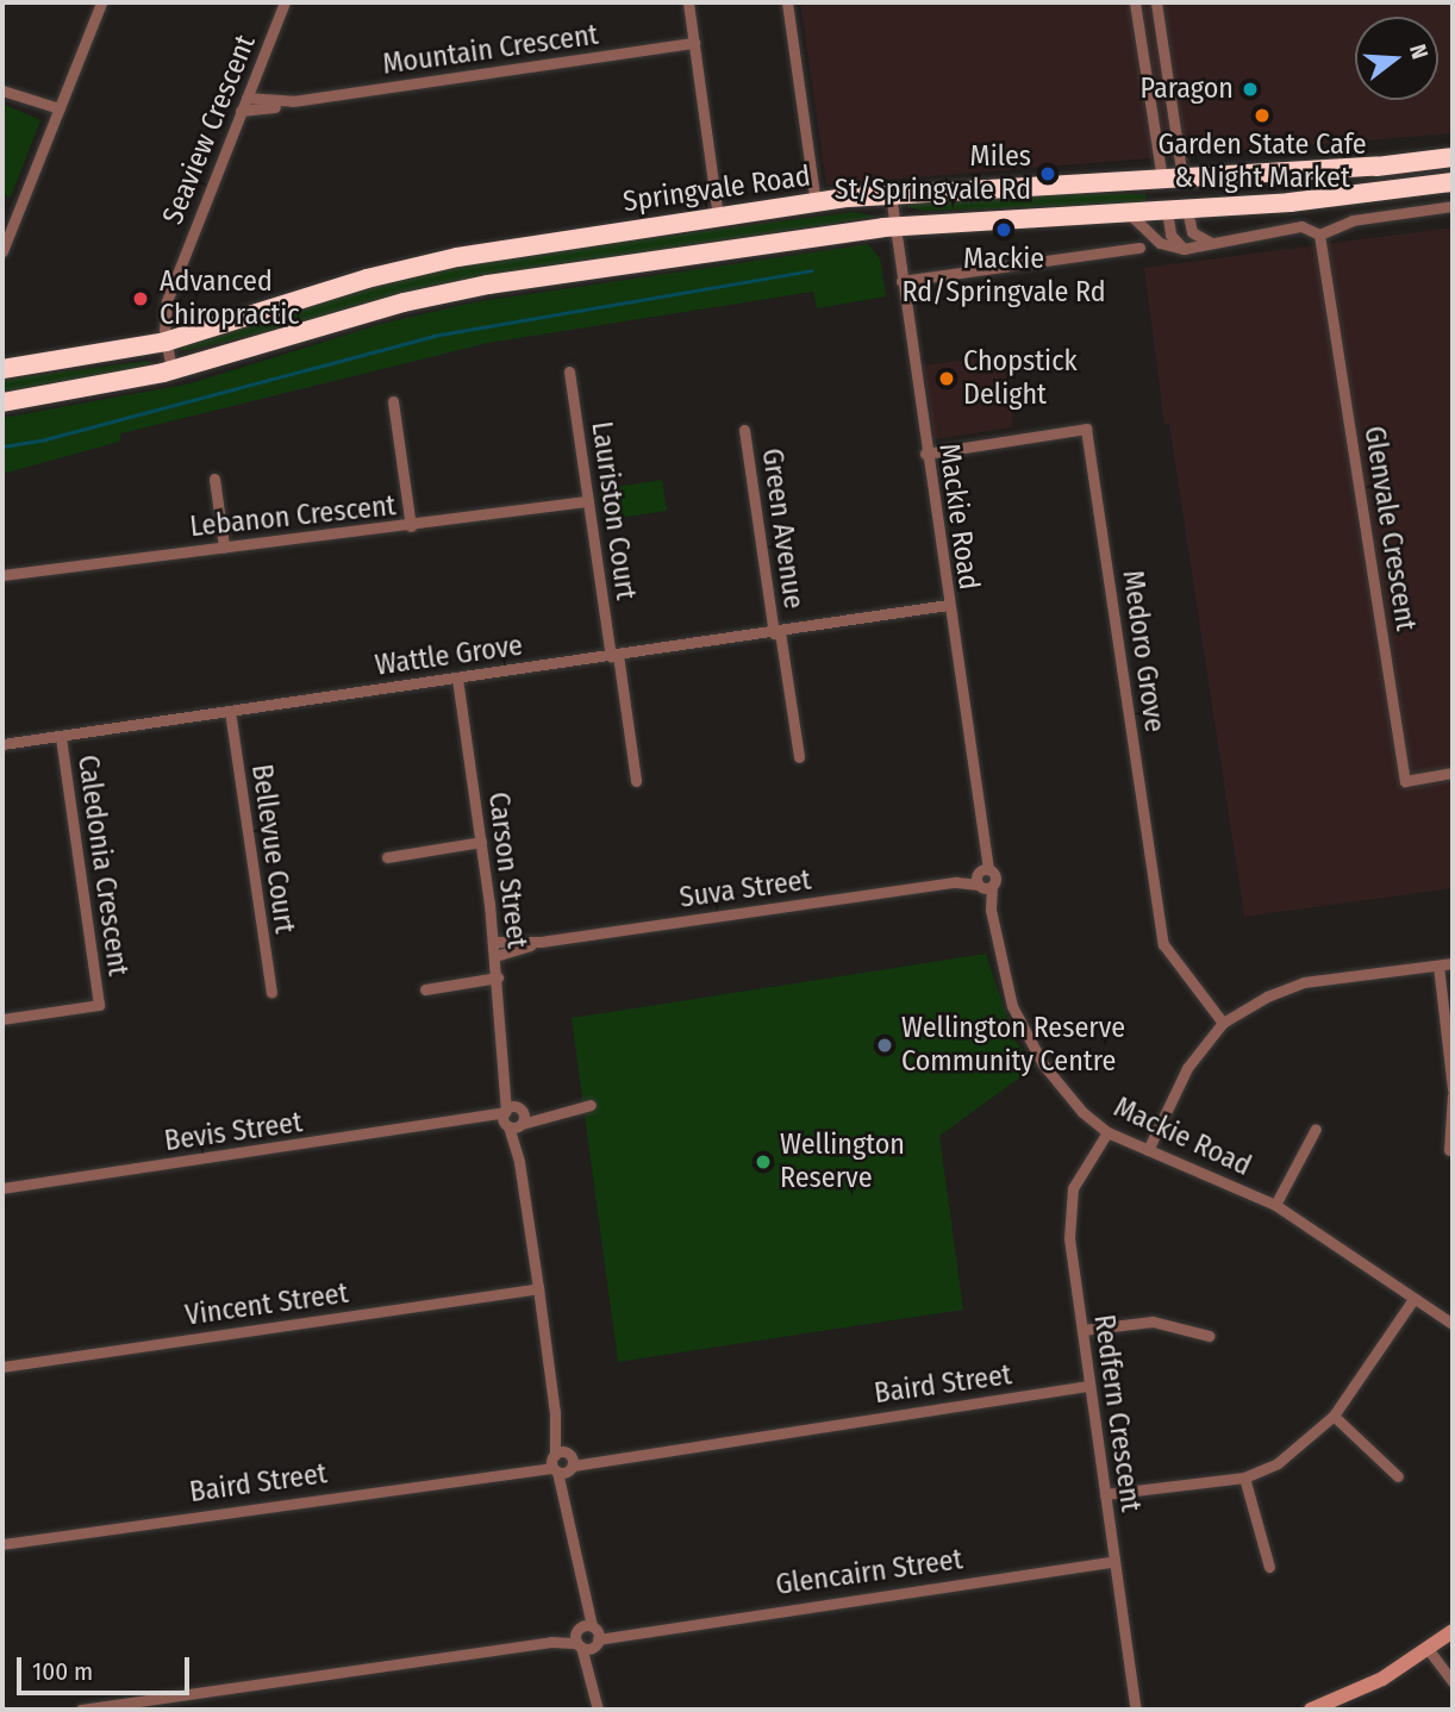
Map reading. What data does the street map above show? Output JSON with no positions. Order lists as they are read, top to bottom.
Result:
{
  "streets": {
    "highway": ["Springvale Road"],
    "street": [
      "Mountain Crescent",
      "Seaview Crescent",
      "Lauriston Court",
      "Lebanon Crescent",
      "Mackie Road",
      "Green Avenue",
      "Glenvale Crescent",
      "Medoro Grove",
      "Wattle Grove",
      "Bellevue Court",
      "Caledonia Crescent",
      "Carson Street",
      "Suva Street",
      "Bevis Street",
      "Vincent Street",
      "Baird Street",
      "Redfern Crescent",
      "Glencairn Street"
    ]
  },
  "crossings": [
    ["Mountain Crescent", "Seaview Crescent"],
    ["Seaview Crescent", "Springvale Road"],
    ["Springvale Road", "Mackie Road"],
    ["Lauriston Court", "Lebanon Crescent"],
    ["Lauriston Court", "Wattle Grove"],
    ["Mackie Road", "Medoro Grove"],
    ["Mackie Road", "Wattle Grove"],
    ["Mackie Road", "Suva Street"],
    ["Mackie Road", "Redfern Crescent"],
    ["Green Avenue", "Wattle Grove"],
    ["Wattle Grove", "Bellevue Court"],
    ["Wattle Grove", "Caledonia Crescent"],
    ["Wattle Grove", "Carson Street"],
    ["Carson Street", "Suva Street"],
    ["Carson Street", "Bevis Street"],
    ["Carson Street", "Vincent Street"],
    ["Carson Street", "Baird Street"],
    ["Carson Street", "Glencairn Street"],
    ["Baird Street", "Redfern Crescent"],
    ["Redfern Crescent", "Glencairn Street"]
  ],
  "places": [
    "Paragon",
    "Garden State Cafe & Night Market",
    "Miles St/Springvale Rd",
    "Mackie Rd/Springvale Rd",
    "Advanced Chiropractic",
    "Chopstick Delight",
    "Wellington Reserve Community Centre",
    "Wellington Reserve"
  ],
  "scale_bar": "100 m",
  "north": "right"
}
